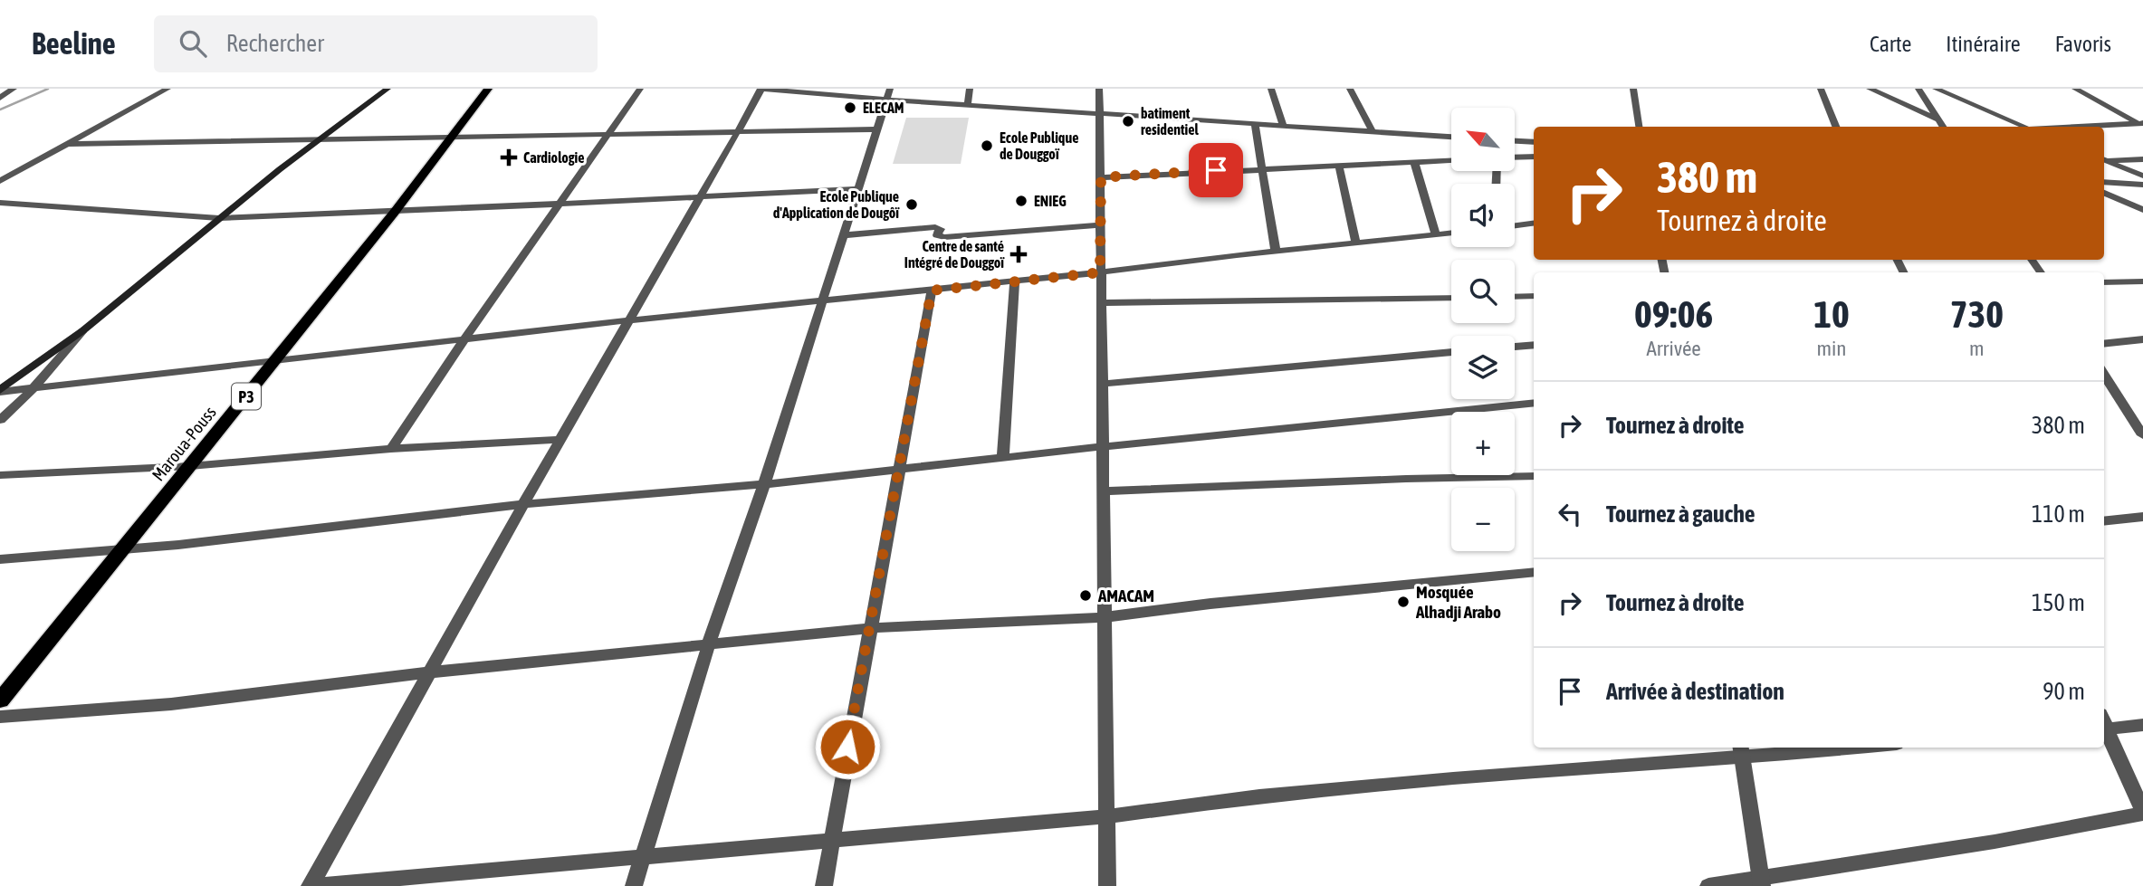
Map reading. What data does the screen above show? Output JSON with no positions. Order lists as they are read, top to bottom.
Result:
{
  "streets": {
    "main road": ["P3", "Maroua-Pouss"]
  },
  "places": {
    "other": [
      "ELECAM",
      "batiment residentiel",
      "Ecole Publique de Douggoï",
      "ENIEG",
      "Ecole Publique d'Application de Dougôï",
      "AMACAM",
      "Mosquée Alhadji Arabo"
    ],
    "health": ["Cardiologie", "Centre de santé Intégré de Douggoï"]
  },
  "north": "top left",
  "page": {
    "header": "Beeline",
    "search": "Rechercher",
    "nav": ["Carte", "Itinéraire", "Favoris"],
    "map_buttons": ["+", "−"],
    "turn": ["380 m", "Tournez à droite"],
    "eta": [
      "09:06",
      "Arrivée",
      "10",
      "min",
      "730",
      "m"
    ],
    "list": [
      {
        "name": "Tournez à droite",
        "value": "380 m"
      },
      {
        "name": "Tournez à gauche",
        "value": "110 m"
      },
      {
        "name": "Tournez à droite",
        "value": "150 m"
      },
      {
        "name": "Arrivée à destination",
        "value": "90 m"
      }
    ]
  }
}
